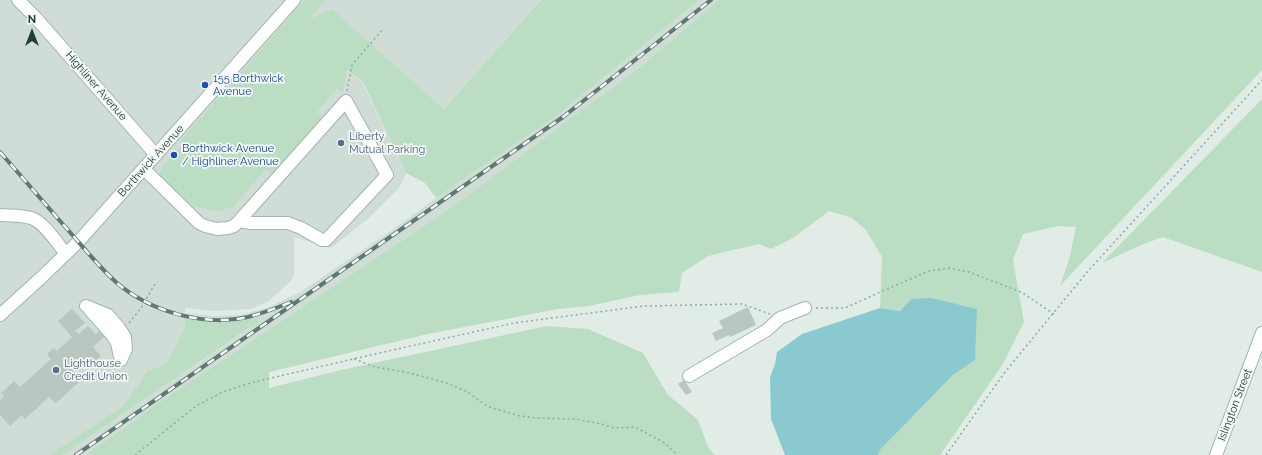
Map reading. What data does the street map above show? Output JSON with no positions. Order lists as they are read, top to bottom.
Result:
{
  "streets": {
    "street": ["Highliner Avenue", "Borthwick Avenue", "Islington Street"]
  },
  "crossings": [
    ["Highliner Avenue", "Borthwick Avenue"]
  ],
  "places": [
    "155 Borthwick Avenue",
    "Liberty Mutual Parking",
    "Borthwick Avenue / Highliner Avenue",
    "Lighthouse Credit Union"
  ],
  "north": "top"
}
